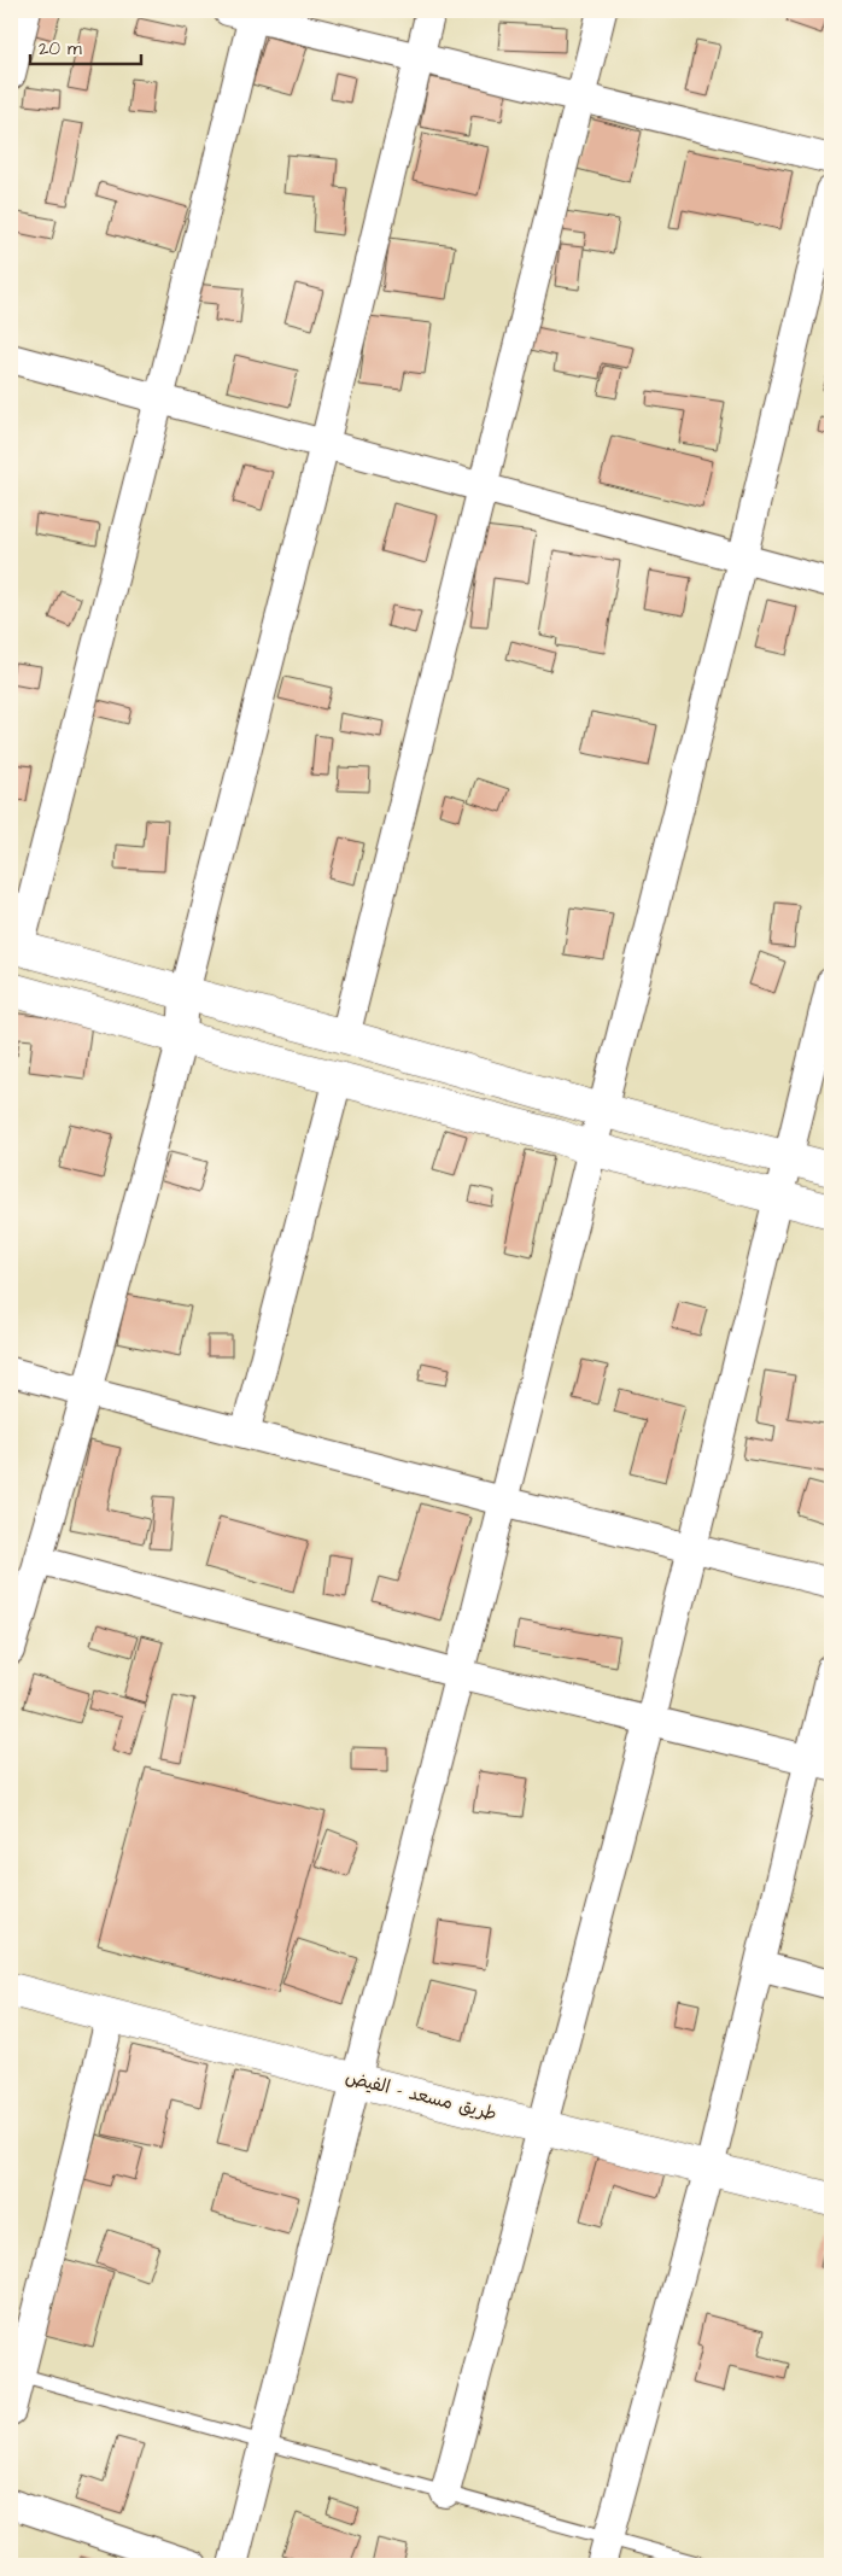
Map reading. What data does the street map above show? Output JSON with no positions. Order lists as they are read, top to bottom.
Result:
{
  "streets": {
    "main road": ["طريق مسعد - الفيض"]
  },
  "scale_bar": "20 m"
}
